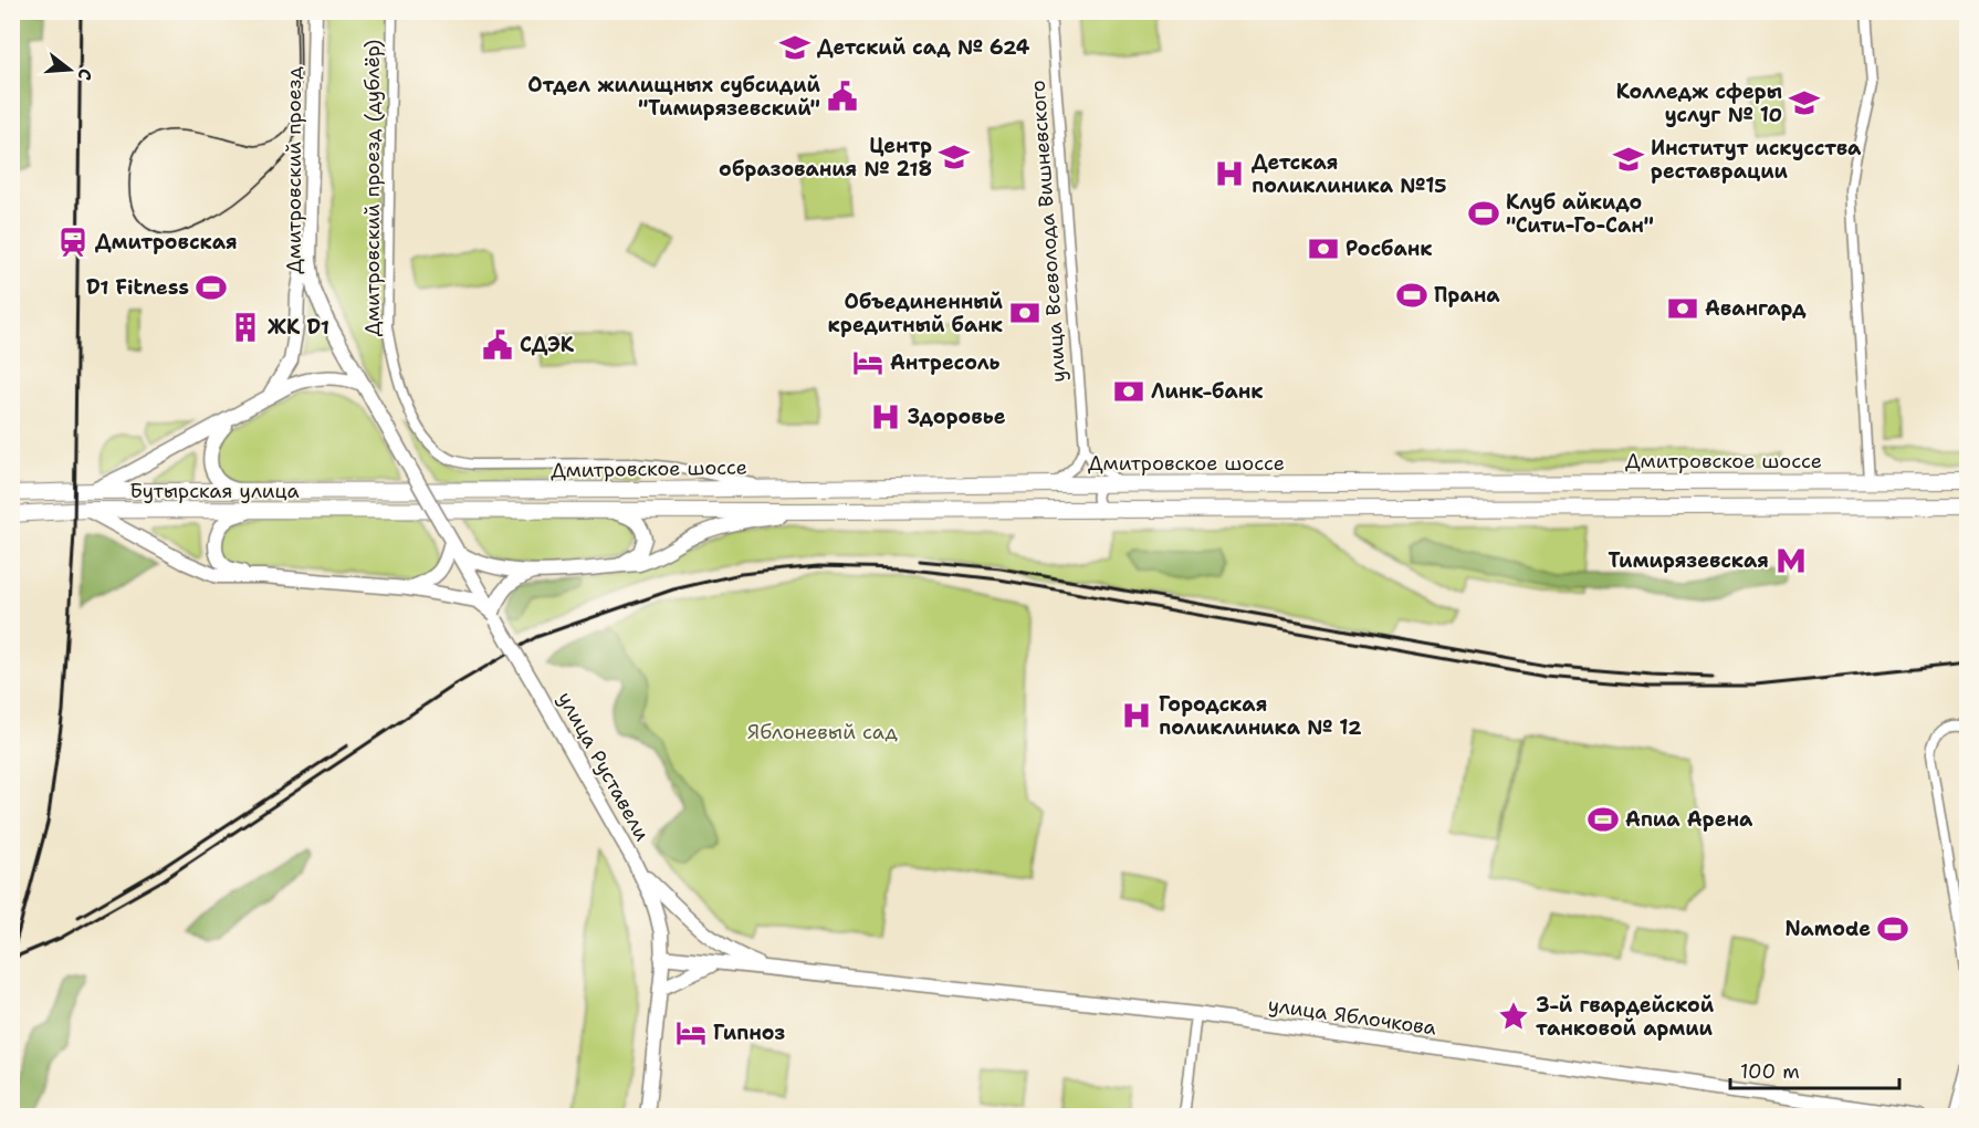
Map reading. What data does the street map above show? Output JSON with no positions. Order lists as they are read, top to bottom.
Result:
{
  "streets": {
    "main road": [
      "Дмитровский проезд",
      "Дмитровское шоссе",
      "Бутырская улица",
      "улица Руставели",
      "улица Яблочкова"
    ],
    "street": ["Дмитровский проезд (дублёр)", "улица Всеволода Вишневского"]
  },
  "crossings": [
    ["Дмитровский проезд", "улица Руставели"],
    ["Дмитровский проезд (дублёр)", "Дмитровское шоссе"],
    ["Дмитровское шоссе", "Бутырская улица"]
  ],
  "parks": ["Яблоневый сад"],
  "places": {
    "school or university": [
      "Детский сад № 624",
      "Колледж сферы услуг № 10",
      "Центр образования № 218",
      "Институт искусства реставрации"
    ],
    "public building": ["Отдел жилищных субсидий \"Тимирязевский\"", "СДЭК"],
    "hospital": ["Детская поликлиника №15", "Здоровье", "Городская поликлиника № 12"],
    "sports": [
      "Клуб айкидо \"Сити-Го-Сан\"",
      "D1 Fitness",
      "Прана",
      "Апиа Арена",
      "Namode"
    ],
    "station": ["Дмитровская"],
    "bank": [
      "Росбанк",
      "Авангард",
      "Объединенный кредитный банк",
      "Линк-банк"
    ],
    "building": ["ЖК D1"],
    "hotel": ["Антресоль", "Гипноз"],
    "metro station": ["Тимирязевская"],
    "place": ["3-й гвардейской танковой армии"]
  },
  "scale_bar": "100 m",
  "north": "right"
}
